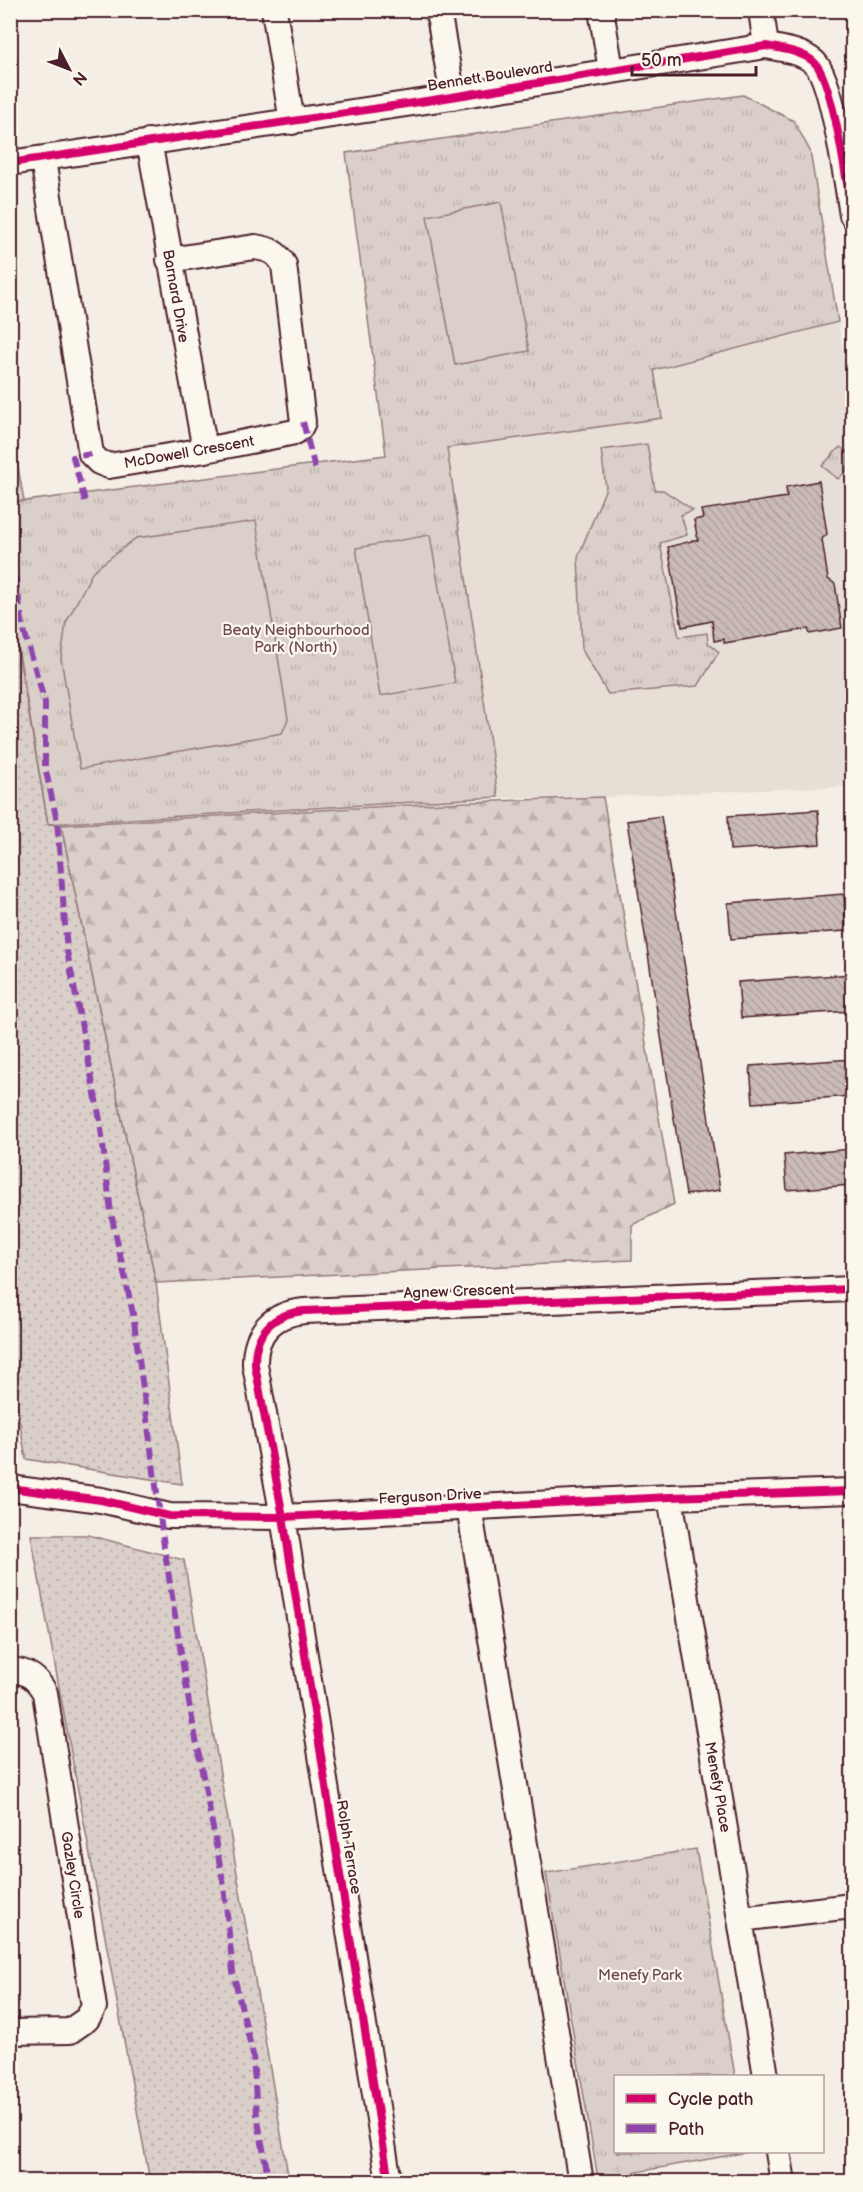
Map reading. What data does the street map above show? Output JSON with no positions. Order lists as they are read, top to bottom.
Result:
{
  "streets": {
    "street": [
      "Bennett Boulevard",
      "Barnard Drive",
      "McDowell Crescent",
      "Agnew Crescent",
      "Ferguson Drive",
      "Menefy Place",
      "Rolph Terrace",
      "Gazley Circle"
    ]
  },
  "crossings": [
    ["Bennett Boulevard", "Barnard Drive"],
    ["Bennett Boulevard", "McDowell Crescent"],
    ["Barnard Drive", "McDowell Crescent"],
    ["Agnew Crescent", "Ferguson Drive"],
    ["Agnew Crescent", "Rolph Terrace"],
    ["Ferguson Drive", "Menefy Place"],
    ["Ferguson Drive", "Rolph Terrace"]
  ],
  "parks": ["Beaty Neighbourhood Park (North)", "Menefy Park"],
  "legend": ["Cycle path", "Path"],
  "scale_bar": "50 m",
  "north": "bottom right"
}
